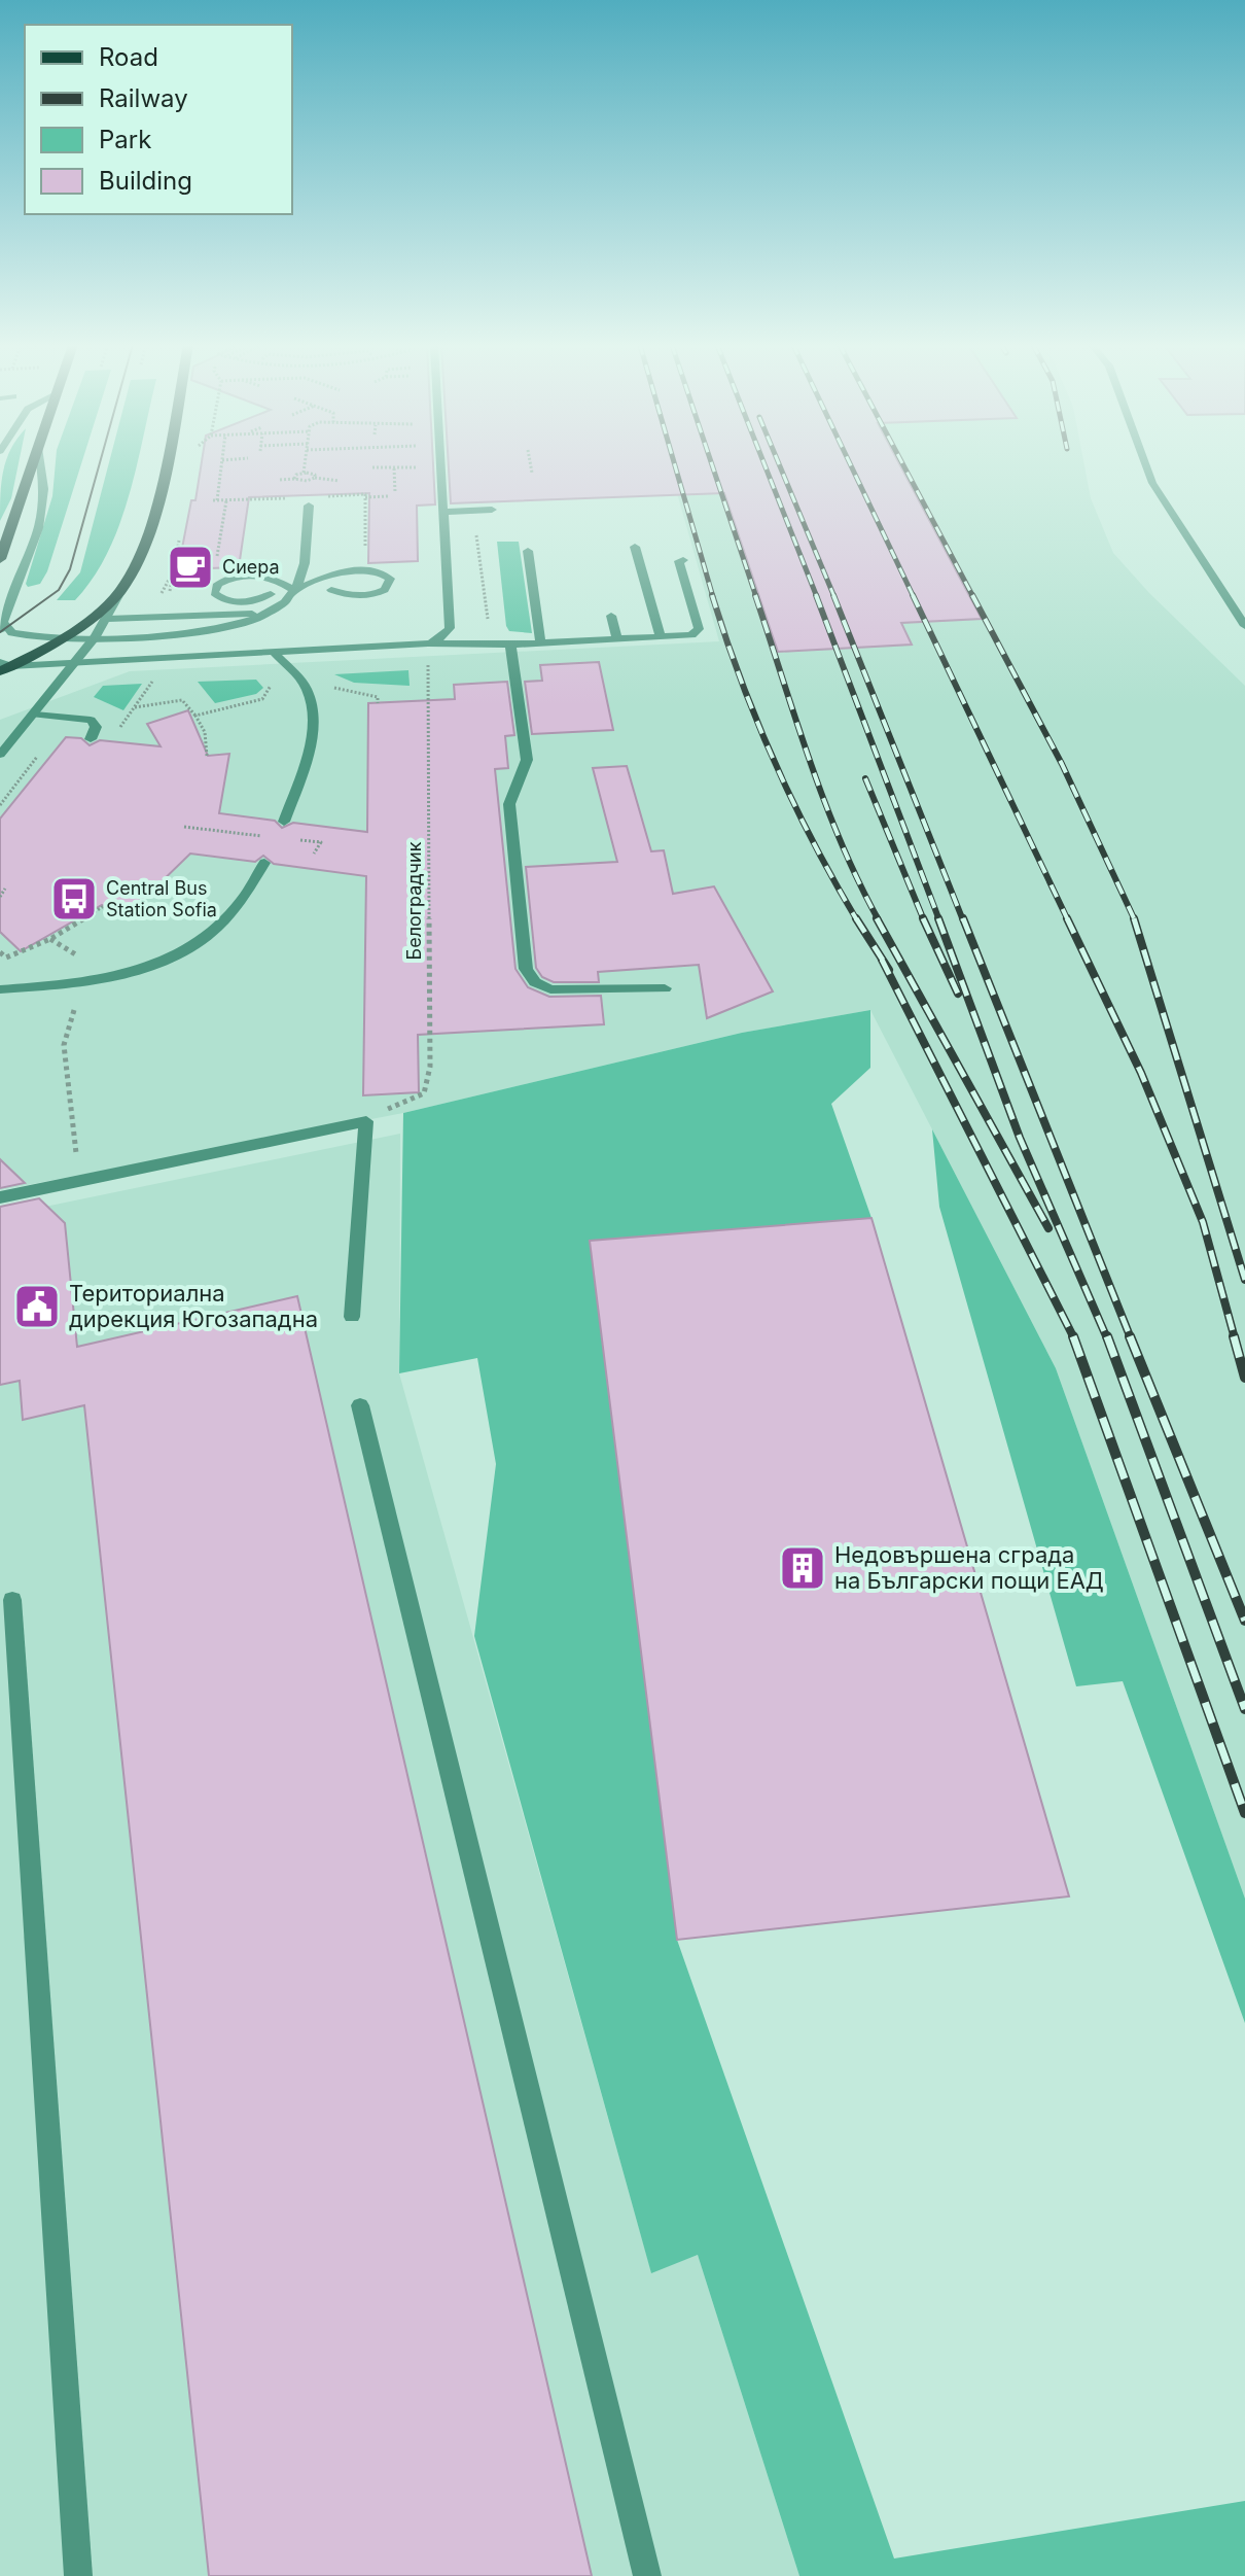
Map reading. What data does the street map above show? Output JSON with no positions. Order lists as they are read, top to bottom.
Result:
{
  "streets": {
    "path": ["Белоградчик"]
  },
  "places": {
    "cafe": ["Сиера"],
    "bus stop": ["Central Bus Station Sofia"],
    "public building": ["Териториална дирекция Югозападна"],
    "building": ["Недовършена сграда на Български пощи ЕАД"]
  },
  "legend": [
    "Road",
    "Railway",
    "Park",
    "Building"
  ]
}
